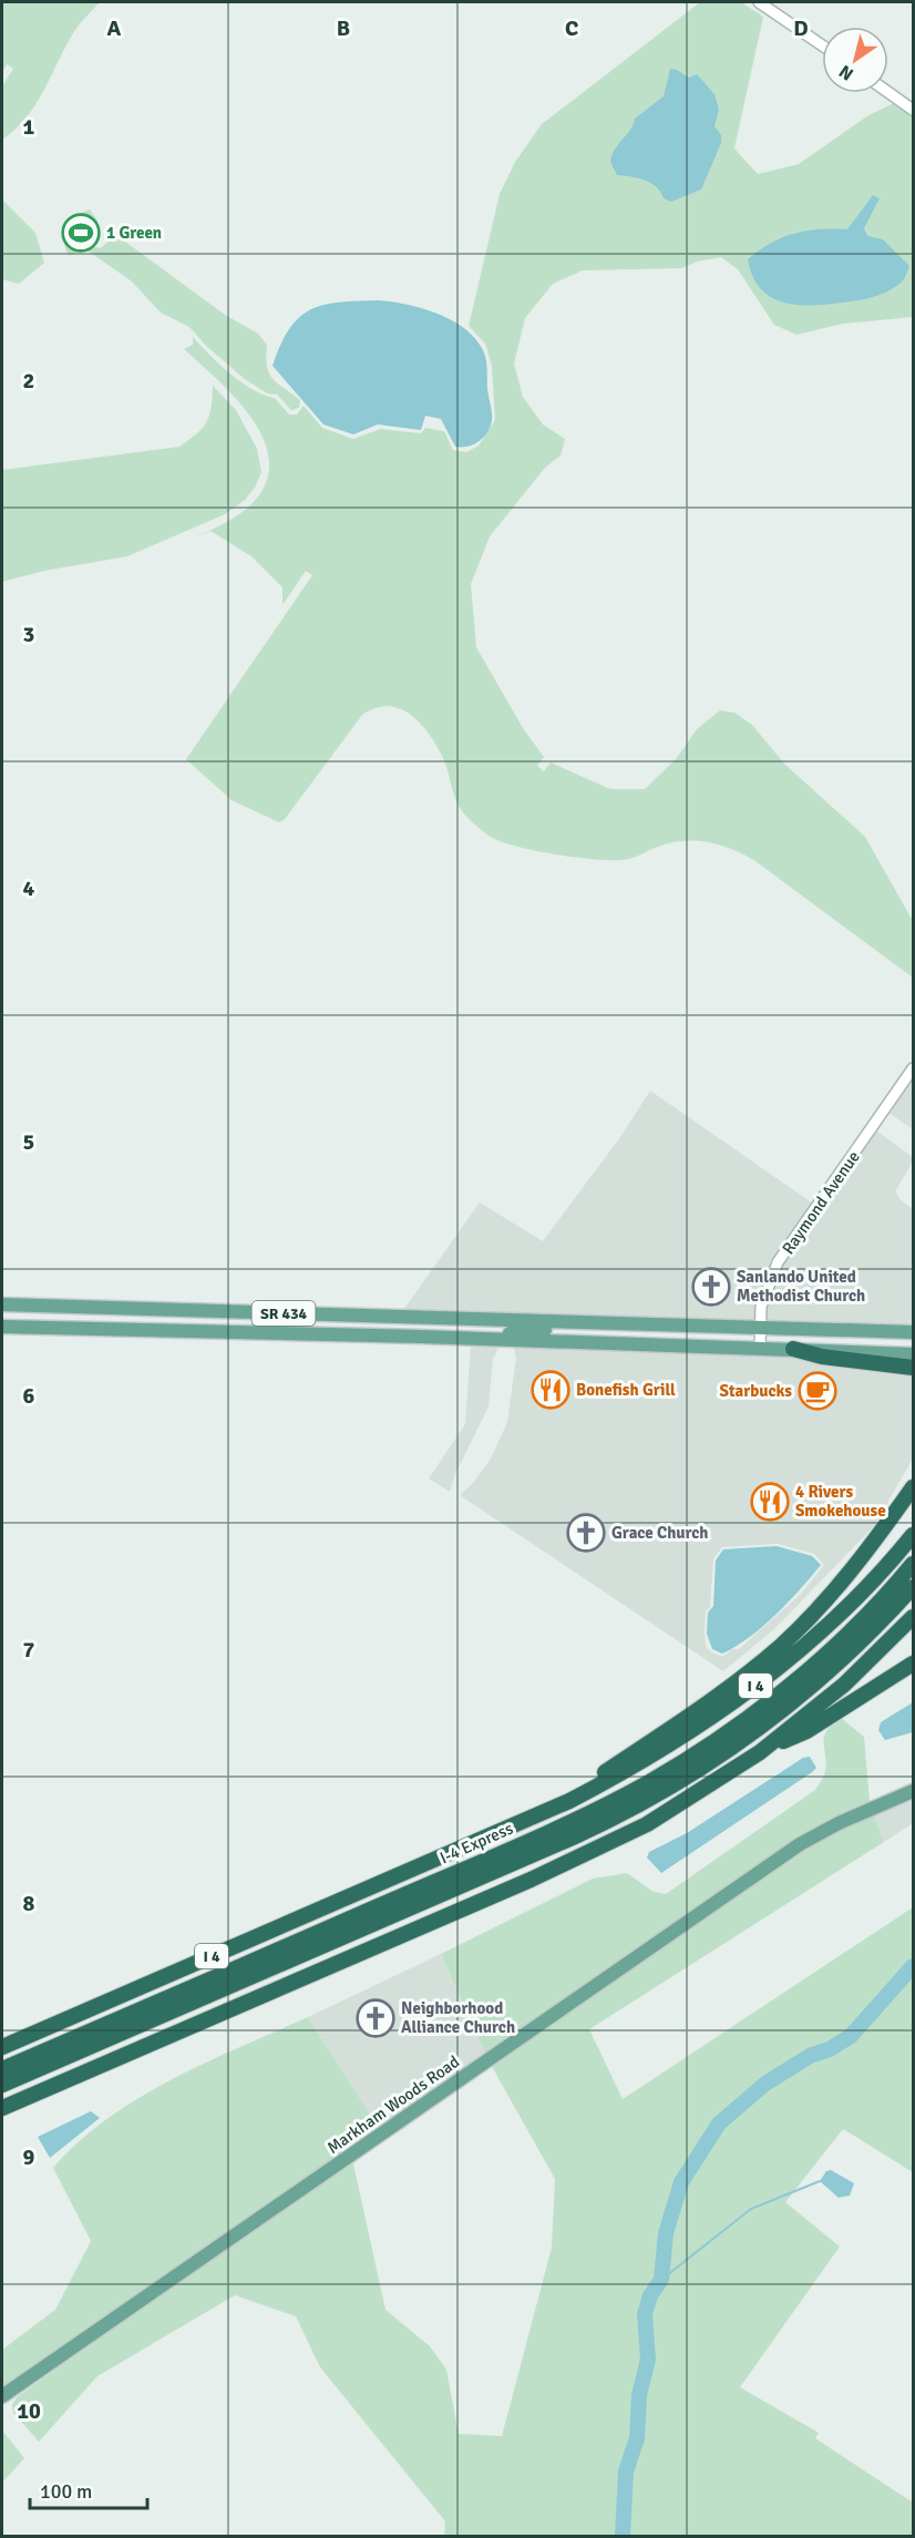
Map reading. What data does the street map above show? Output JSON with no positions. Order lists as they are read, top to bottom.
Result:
{
  "streets": {
    "highway": ["I 4", "I-4 Express"],
    "main road": ["SR 434", "Markham Woods Road"],
    "street": ["Raymond Avenue"]
  },
  "crossings": [
    ["Raymond Avenue", "SR 434"]
  ],
  "places": {
    "sports": ["1 Green"],
    "church": ["Sanlando United Methodist Church", "Grace Church", "Neighborhood Alliance Church"],
    "restaurant": ["Bonefish Grill", "4 Rivers Smokehouse"],
    "cafe": ["Starbucks"]
  },
  "scale_bar": "100 m",
  "north": "bottom left",
  "grid": {
    "columns": [
      "A",
      "B",
      "C",
      "D"
    ],
    "rows": [
      "1",
      "2",
      "3",
      "4",
      "5",
      "6",
      "7",
      "8",
      "9",
      "10"
    ]
  }
}
